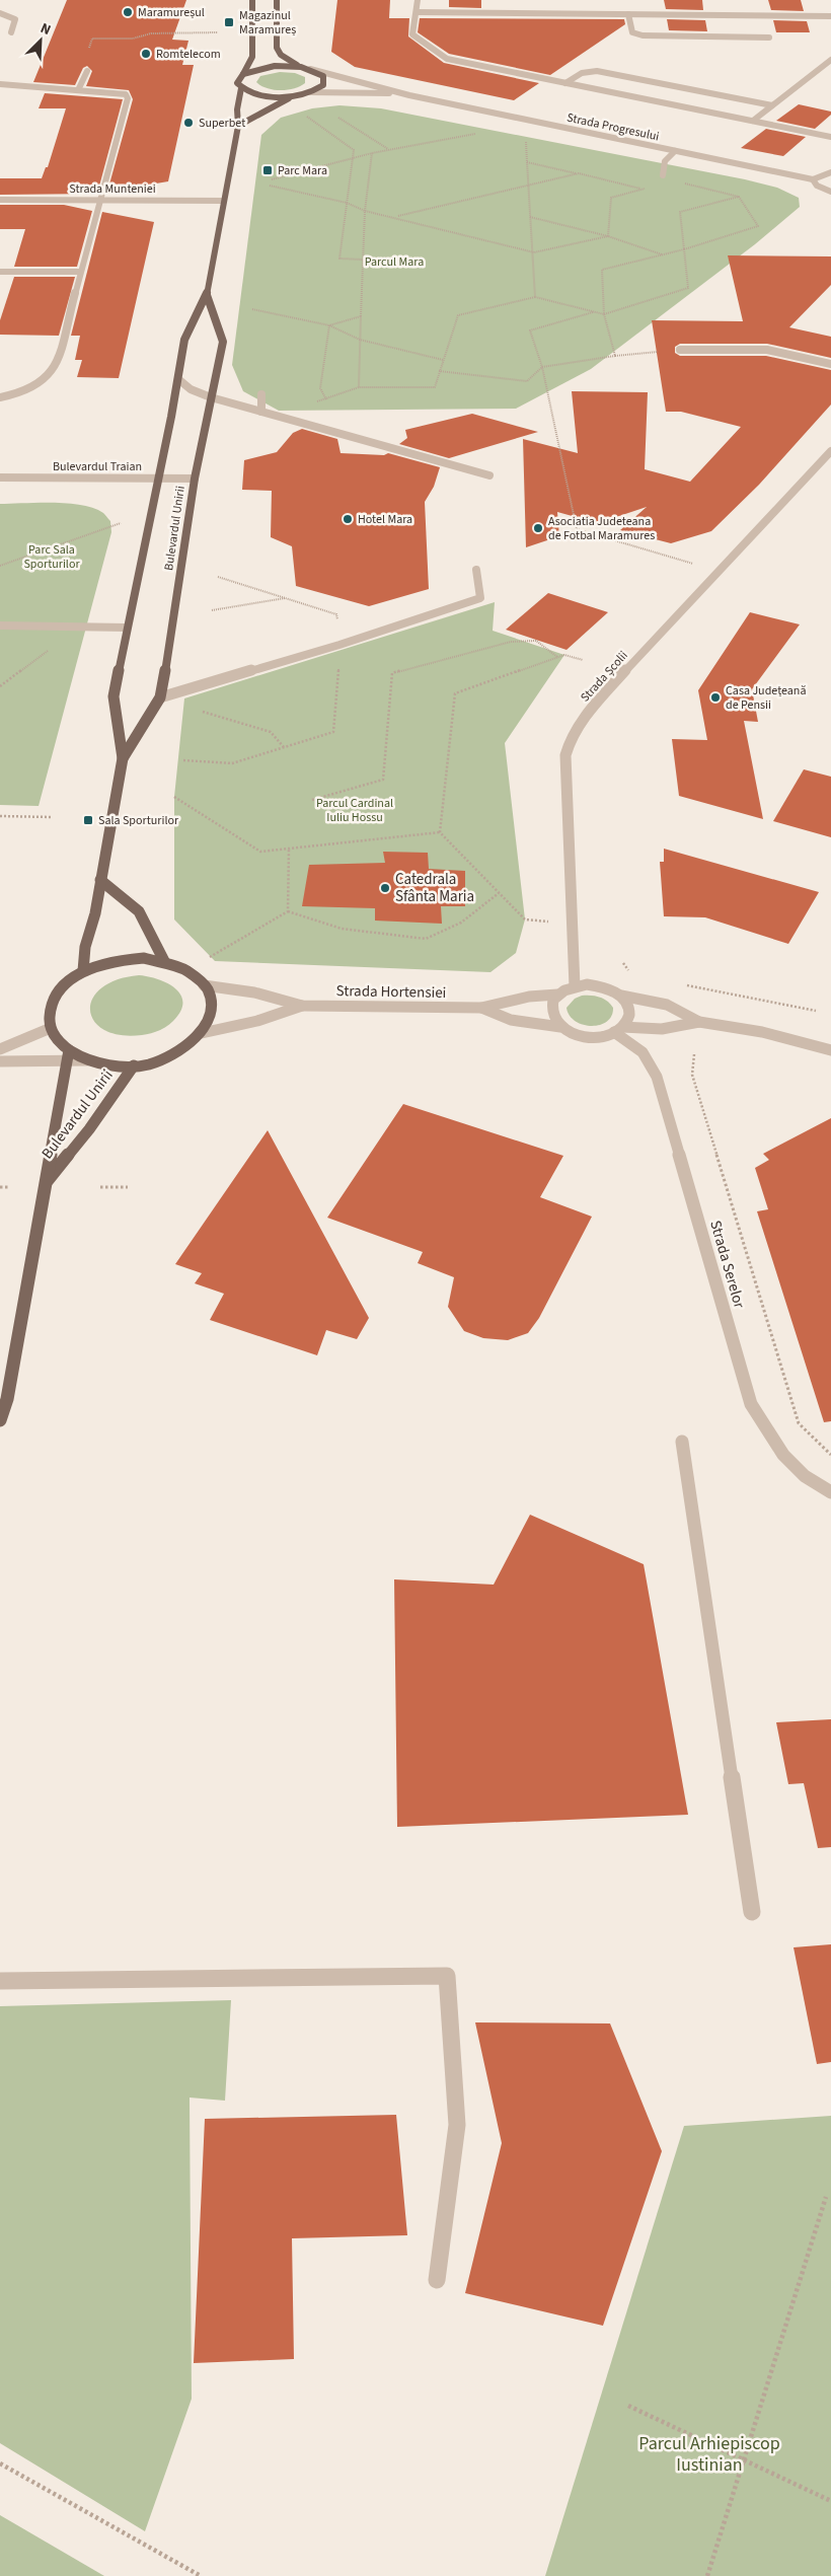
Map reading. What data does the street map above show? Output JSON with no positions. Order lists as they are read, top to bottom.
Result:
{
  "streets": {
    "main road": ["Bulevardul Unirii"],
    "street": [
      "Strada Progresului",
      "Strada Munteniei",
      "Bulevardul Traian",
      "Strada Școlii",
      "Strada Hortensiei",
      "Strada Serelor"
    ]
  },
  "crossings": [
    ["Strada Munteniei", "Bulevardul Unirii"],
    ["Bulevardul Traian", "Bulevardul Unirii"],
    ["Bulevardul Unirii", "Strada Hortensiei"],
    ["Strada Școlii", "Strada Hortensiei"],
    ["Strada Școlii", "Strada Serelor"],
    ["Strada Hortensiei", "Strada Serelor"]
  ],
  "parks": [
    "Parcul Mara",
    "Parc Sala Sporturilor",
    "Parcul Cardinal Iuliu Hossu",
    "Parcul Arhiepiscop Iustinian"
  ],
  "places": {
    "other": [
      "Maramureșul",
      "Romtelecom",
      "Superbet",
      "Hotel Mara",
      "Asociatia Judeteana de Fotbal Maramures",
      "Casa Județeană de Pensii",
      "Catedrala Sfânta Maria"
    ],
    "transit": ["Magazinul Maramureș", "Parc Mara", "Sala Sporturilor"]
  },
  "north": "top right"
}
